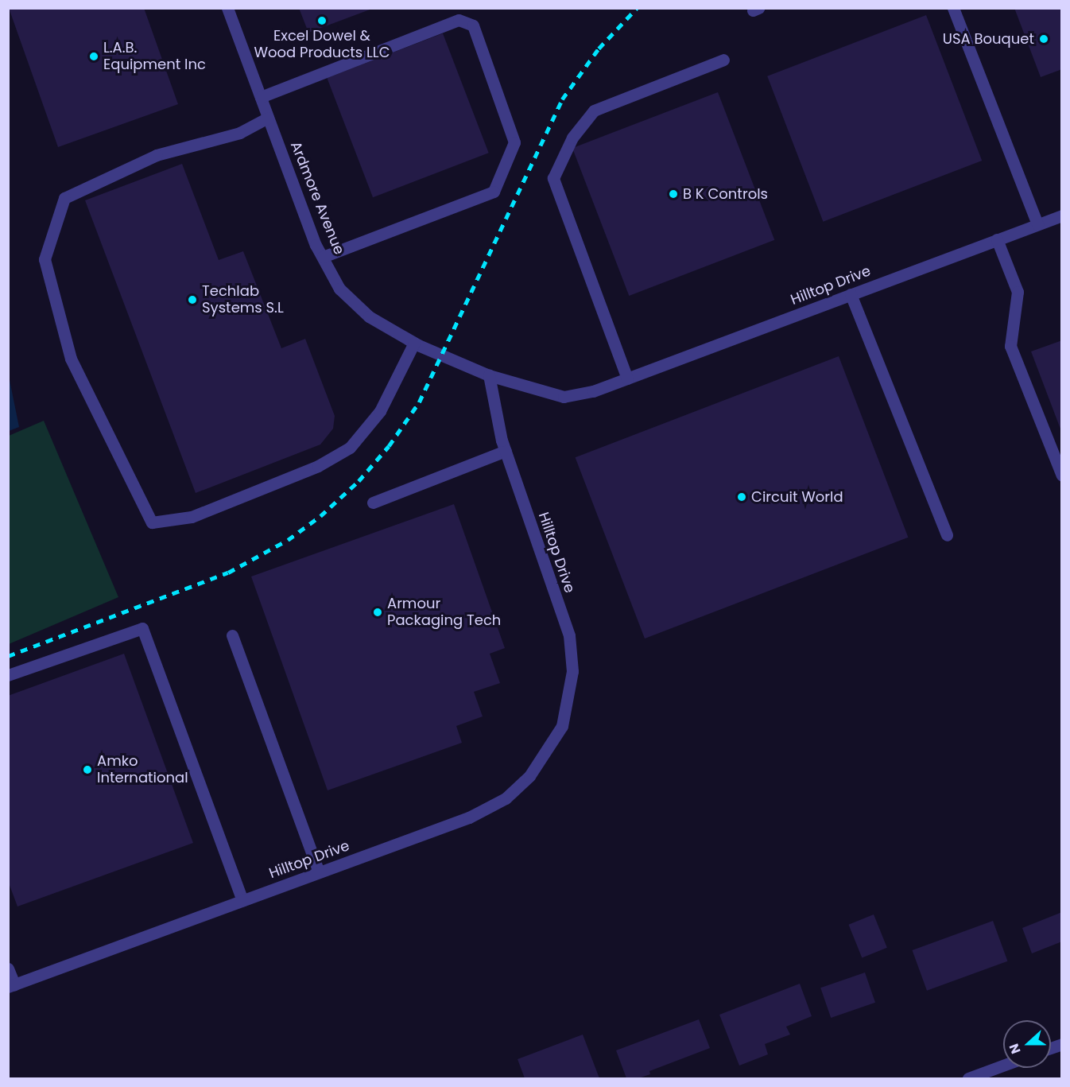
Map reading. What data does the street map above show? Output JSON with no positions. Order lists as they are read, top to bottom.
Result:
{
  "streets": {
    "street": ["Ardmore Avenue", "Hilltop Drive"]
  },
  "crossings": [
    ["Ardmore Avenue", "Hilltop Drive"]
  ],
  "places": [
    "Excel Dowel & Wood Products LLC",
    "USA Bouquet",
    "L.A.B. Equipment Inc",
    "B K Controls",
    "Techlab Systems S.L",
    "Circuit World",
    "Armour Packaging Tech",
    "Amko International"
  ],
  "north": "left"
}
